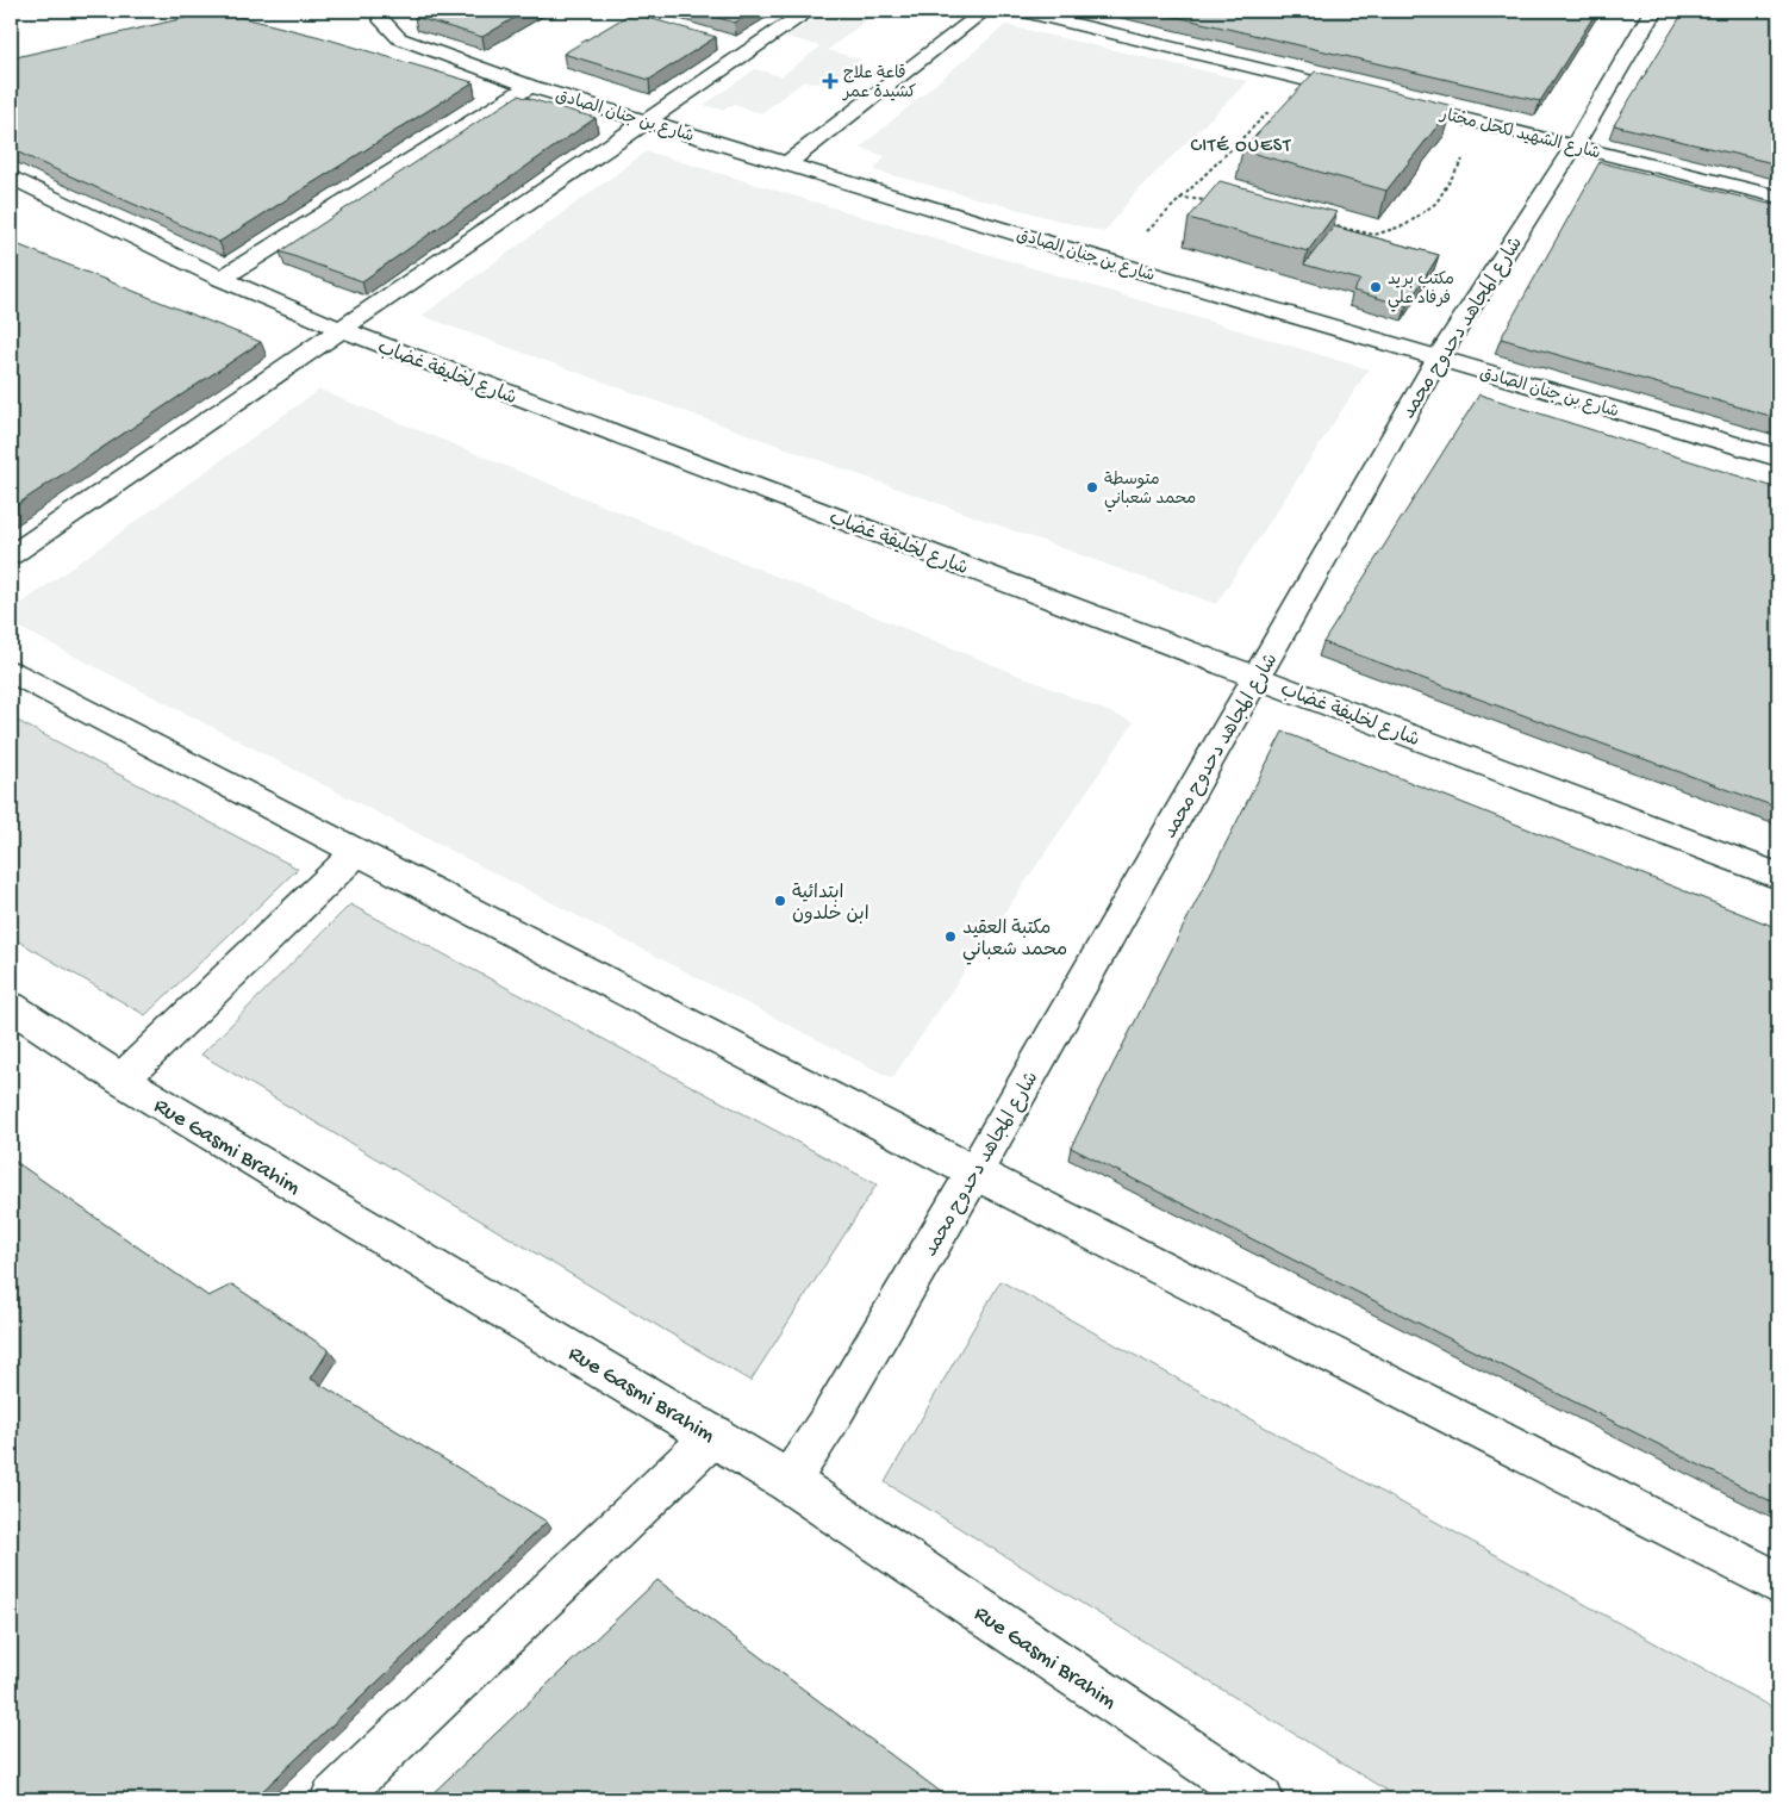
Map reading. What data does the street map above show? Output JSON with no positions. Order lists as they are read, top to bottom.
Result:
{
  "streets": {
    "street": [
      "شارع بن جنان الصادق",
      "شارع الشهيد لكحل مختار",
      "شارع المجاهد دحدوح محمد",
      "شارع لخليفة غضاب",
      "Rue Gasmi Brahim"
    ]
  },
  "crossings": [
    ["شارع بن جنان الصادق", "شارع المجاهد دحدوح محمد"],
    ["شارع الشهيد لكحل مختار", "شارع المجاهد دحدوح محمد"],
    ["شارع المجاهد دحدوح محمد", "شارع لخليفة غضاب"],
    ["شارع المجاهد دحدوح محمد", "Rue Gasmi Brahim"]
  ],
  "districts": ["CITÉ OUEST"],
  "places": {
    "health": ["قاعة علاج كشيدة عمر"],
    "other": [
      "مكتب بريد فرفاد علي",
      "متوسطة محمد شعباني",
      "ابتدائية ابن خلدون",
      "مكتبة العقيد محمد شعباني"
    ]
  }
}
